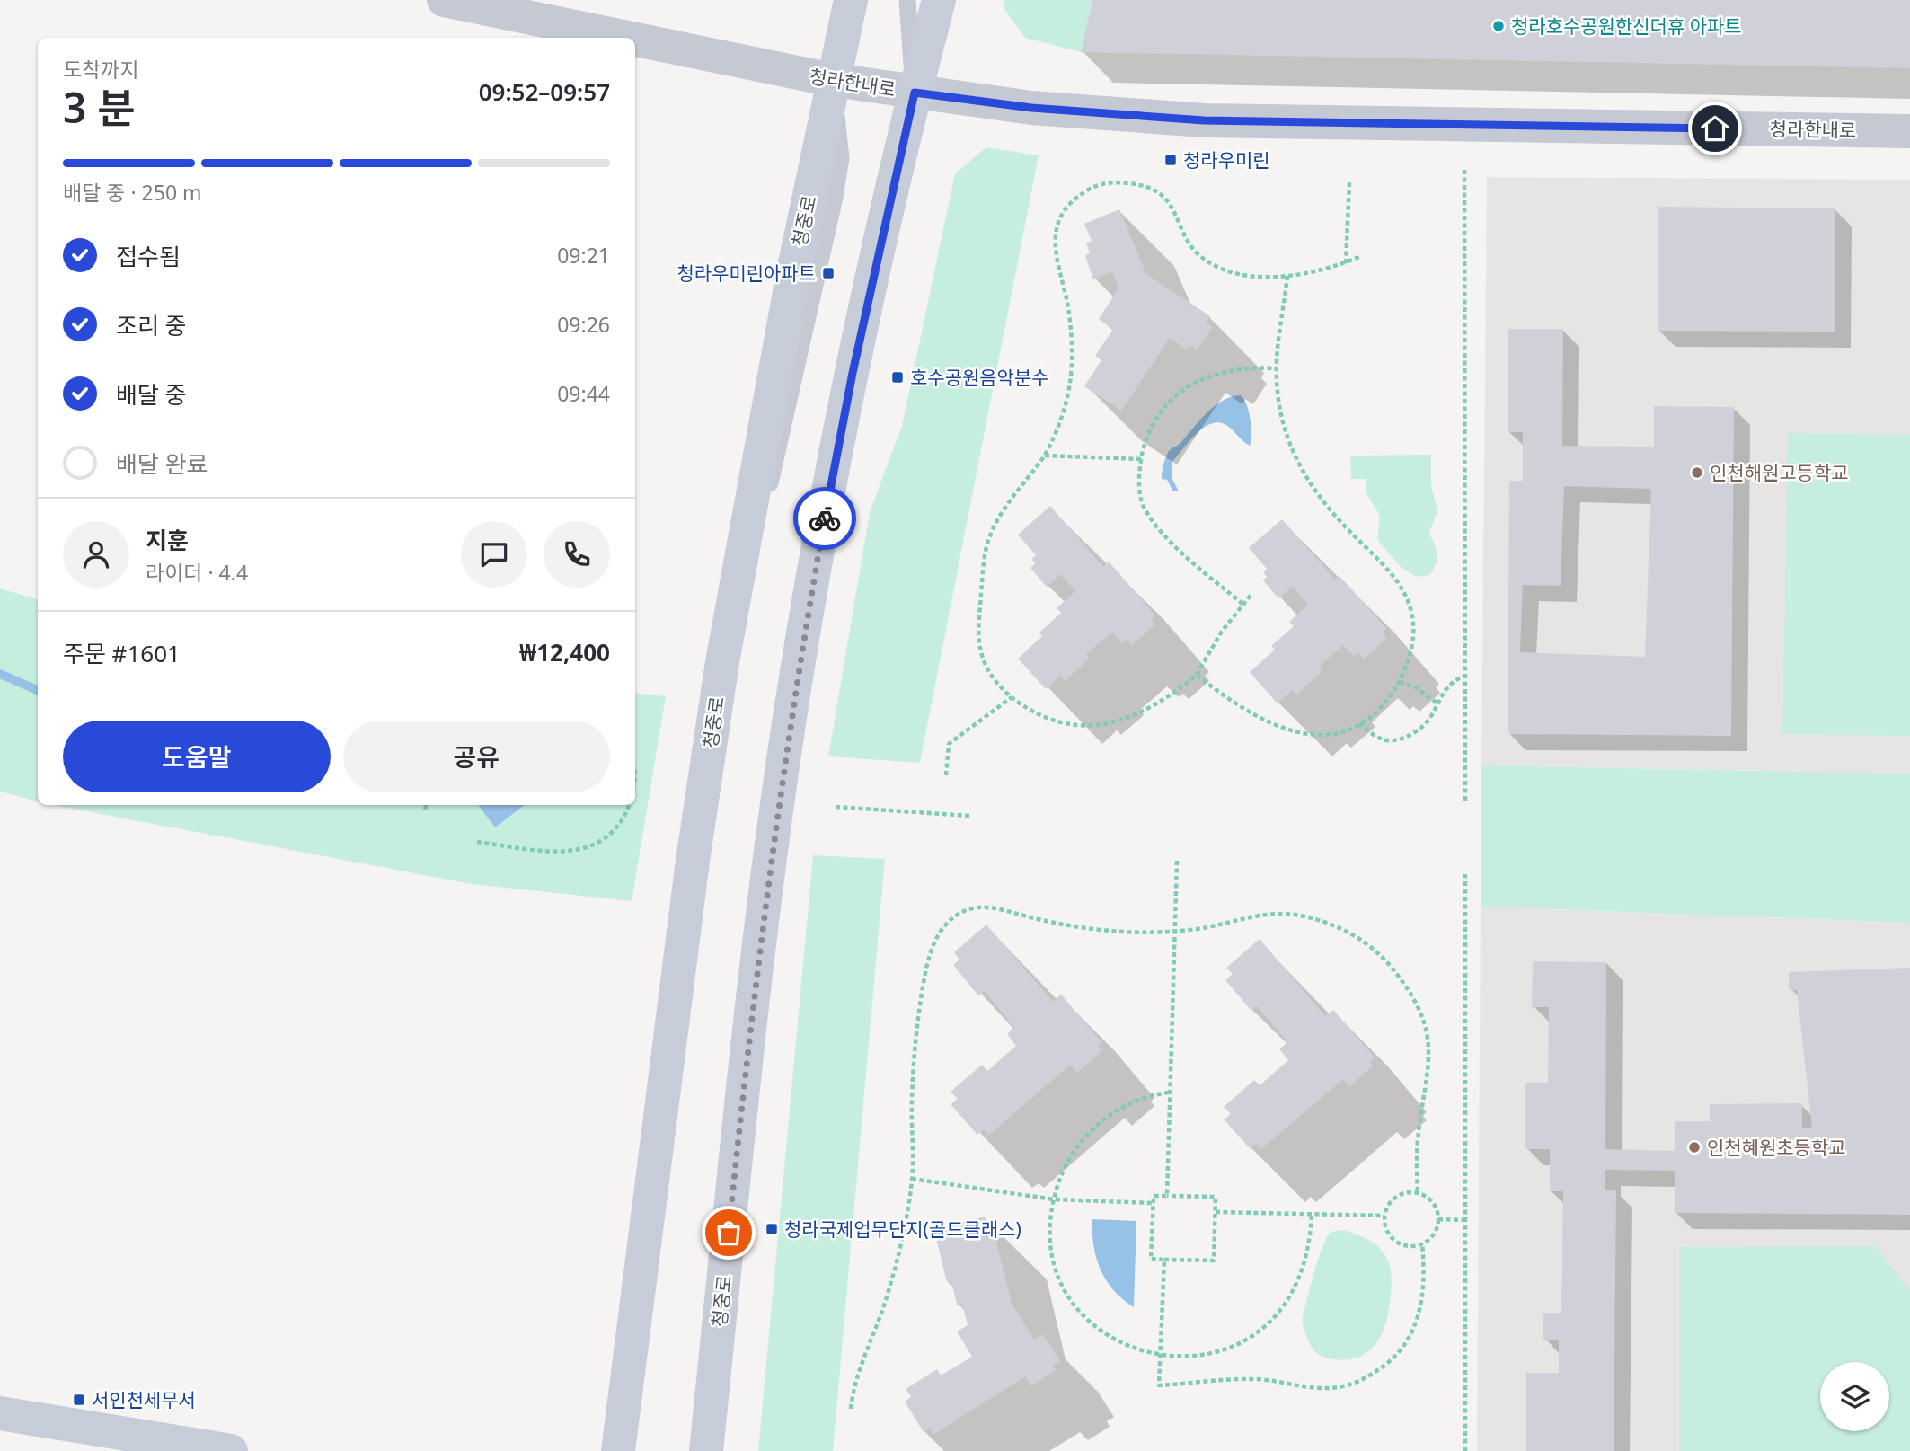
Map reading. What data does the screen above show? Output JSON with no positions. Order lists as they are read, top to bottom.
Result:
{
  "streets": {
    "main road": ["청중로"],
    "street": ["청라한내로"]
  },
  "crossings": [
    ["청라한내로", "청중로"]
  ],
  "places": {
    "other": ["청라호수공원한신더휴 아파트", "인천해원고등학교", "인천혜원초등학교"],
    "transit": [
      "청라우미린",
      "청라우미린아파트",
      "호수공원음악분수",
      "청라국제업무단지(골드클래스)",
      "서인천세무서"
    ]
  },
  "page": {
    "heading": ["3 분", "도착까지", "09:52–09:57"],
    "panel": [
      "지훈",
      "라이더 · 4.4",
      "주문 #1601",
      "₩12,400"
    ],
    "bar": "배달 중 · 250 m",
    "list": [
      ["접수됨", "09:21"],
      ["조리 중", "09:26"],
      ["배달 중", "09:44"],
      "배달 완료"
    ],
    "buttons": ["도움말", "공유"]
  }
}
